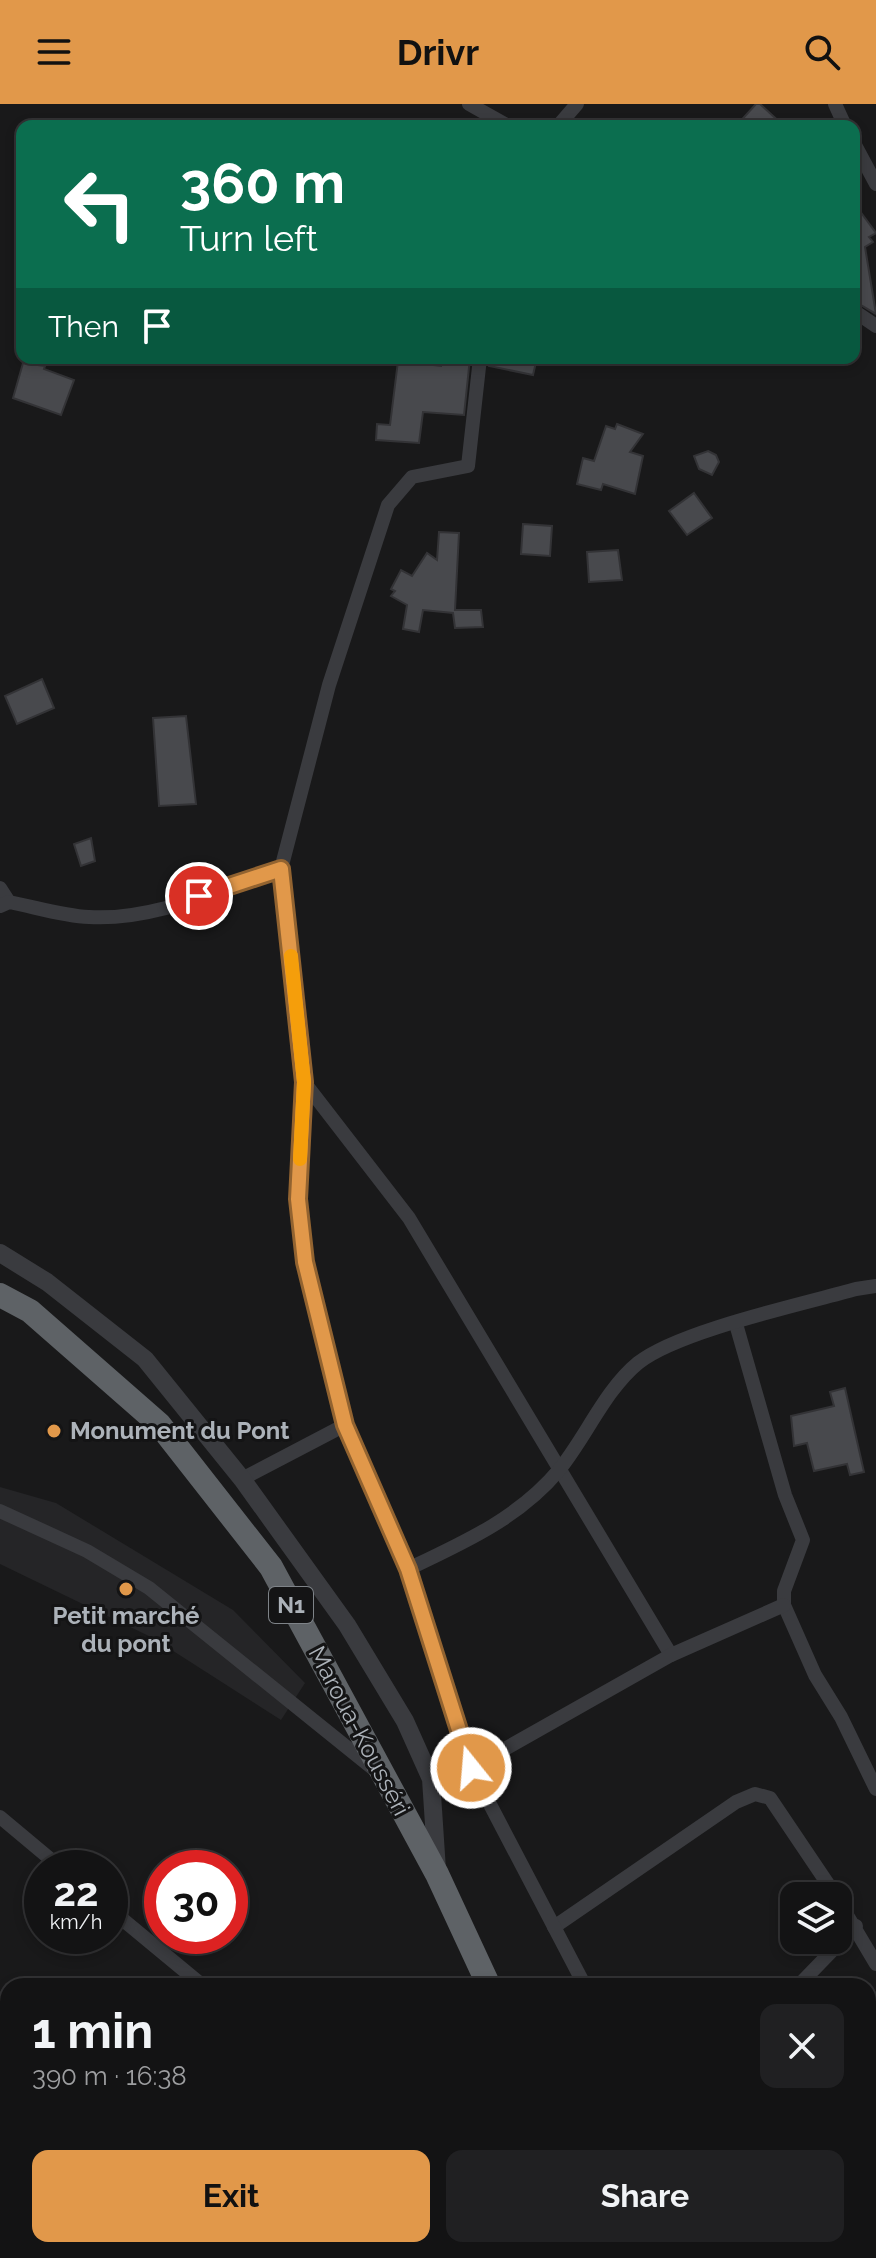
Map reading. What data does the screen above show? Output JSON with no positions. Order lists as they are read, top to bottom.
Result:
{
  "streets": {
    "highway": ["N1", "Maroua-Kousséri"]
  },
  "places": ["Monument du Pont", "Petit marché du pont"],
  "page": {
    "header": "Drivr",
    "turn": ["360 m", "Turn left"],
    "then": "Then",
    "speed": "22 km/h",
    "limit": "30",
    "heading": ["1 min", "390 m · 16:38"],
    "buttons": ["Exit", "Share"]
  }
}
